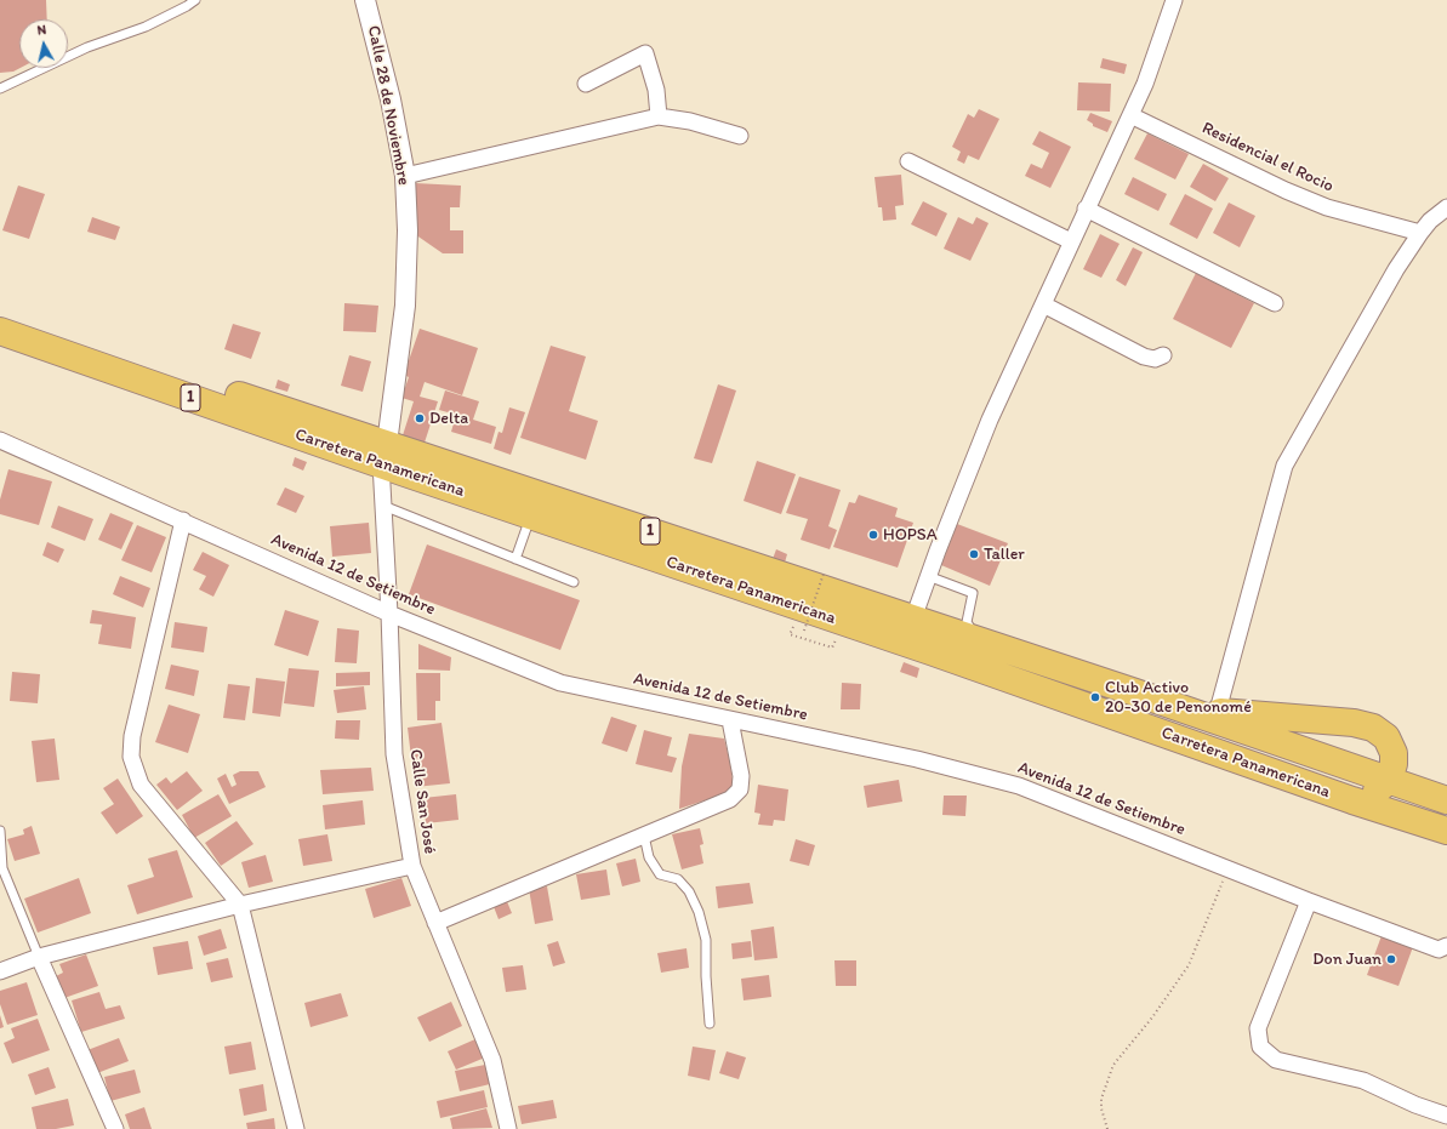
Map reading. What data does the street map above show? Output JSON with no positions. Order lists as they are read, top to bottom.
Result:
{
  "streets": {
    "highway": ["1", "Carretera Panamericana"],
    "street": [
      "Calle 28 de Noviembre",
      "Residencial el Rocio",
      "Avenida 12 de Setiembre",
      "Calle San José"
    ]
  },
  "crossings": [
    ["Calle 28 de Noviembre", "Carretera Panamericana"],
    ["Calle 28 de Noviembre", "Calle San José"],
    ["Carretera Panamericana", "Calle San José"],
    ["Avenida 12 de Setiembre", "Calle San José"]
  ],
  "places": [
    "Delta",
    "HOPSA",
    "Taller",
    "Club Activo 20-30 de Penonomé",
    "Don Juan"
  ],
  "north": "top"
}
